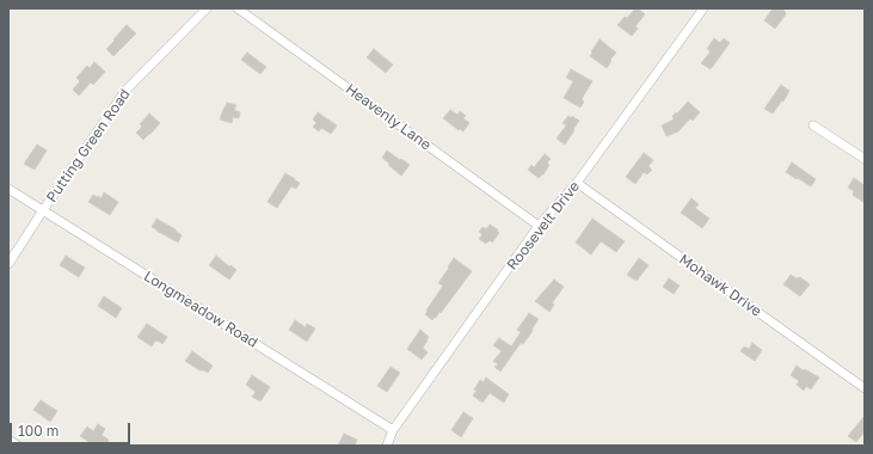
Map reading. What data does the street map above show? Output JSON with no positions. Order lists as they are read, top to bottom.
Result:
{
  "streets": {
    "street": [
      "Heavenly Lane",
      "Putting Green Road",
      "Roosevelt Drive",
      "Mohawk Drive",
      "Longmeadow Road"
    ]
  },
  "crossings": [
    ["Heavenly Lane", "Roosevelt Drive"],
    ["Putting Green Road", "Longmeadow Road"],
    ["Roosevelt Drive", "Mohawk Drive"],
    ["Roosevelt Drive", "Longmeadow Road"]
  ],
  "scale_bar": "100 m"
}
